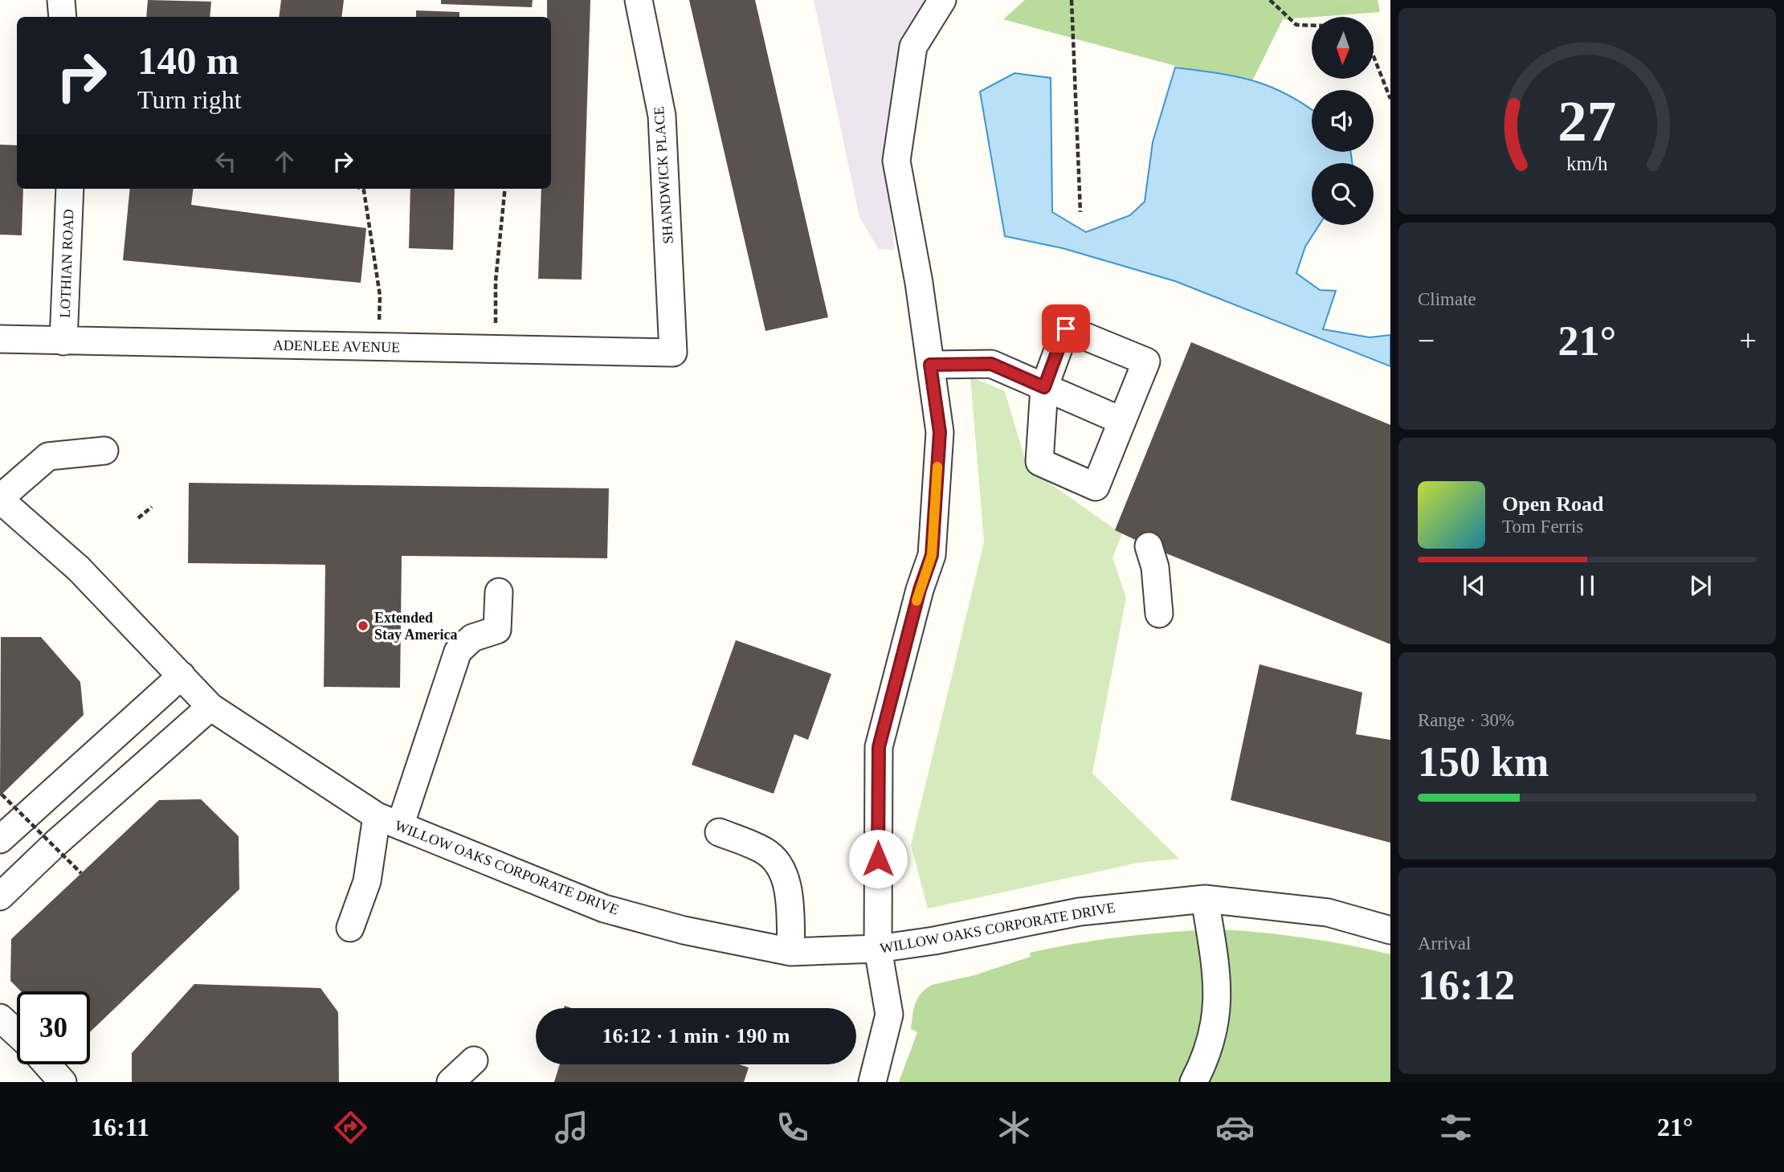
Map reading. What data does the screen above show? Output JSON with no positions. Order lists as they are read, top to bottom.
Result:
{
  "streets": {
    "street": [
      "SHANDWICK PLACE",
      "LOTHIAN ROAD",
      "ADENLEE AVENUE",
      "WILLOW OAKS CORPORATE DRIVE"
    ]
  },
  "crossings": [
    ["SHANDWICK PLACE", "ADENLEE AVENUE"],
    ["LOTHIAN ROAD", "ADENLEE AVENUE"]
  ],
  "places": ["Extended Stay America"],
  "north": "bottom",
  "page": {
    "turn": ["140 m", "Turn right"],
    "tile": [
      "Climate",
      ["Range · 30%", "150 km"],
      ["Arrival", "16:12"]
    ],
    "heat": ["−", "21°", "+"],
    "song": ["Open Road", "Tom Ferris"],
    "limit": "30",
    "trip": "16:12 · 1 min · 190 m",
    "tabs": ["16:11", "21°"],
    "gauge": ["27", "km/h"]
  }
}
